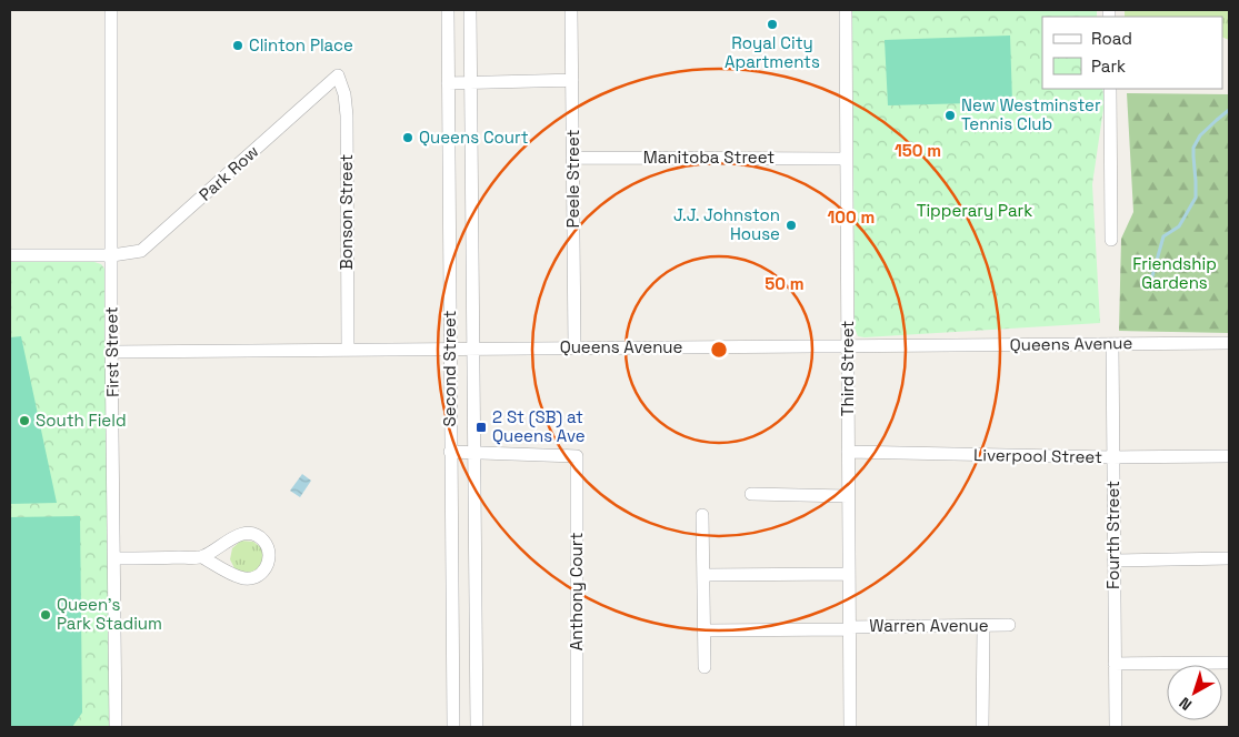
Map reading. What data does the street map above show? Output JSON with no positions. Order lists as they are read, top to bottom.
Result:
{
  "streets": {
    "street": [
      "Manitoba Street",
      "Park Row",
      "Peele Street",
      "Bonson Street",
      "Queens Avenue",
      "First Street",
      "Second Street",
      "Third Street",
      "Liverpool Street",
      "Fourth Street",
      "Anthony Court",
      "Warren Avenue"
    ]
  },
  "crossings": [
    ["Manitoba Street", "Peele Street"],
    ["Manitoba Street", "Third Street"],
    ["Park Row", "Bonson Street"],
    ["Park Row", "First Street"],
    ["Peele Street", "Queens Avenue"],
    ["Bonson Street", "Queens Avenue"],
    ["Queens Avenue", "First Street"],
    ["Queens Avenue", "Second Street"],
    ["Queens Avenue", "Third Street"],
    ["Queens Avenue", "Fourth Street"],
    ["Second Street", "Anthony Court"],
    ["Third Street", "Liverpool Street"],
    ["Third Street", "Warren Avenue"],
    ["Liverpool Street", "Fourth Street"]
  ],
  "parks": ["Tipperary Park", "Friendship Gardens"],
  "places": {
    "other": [
      "Royal City Apartments",
      "Clinton Place",
      "New Westminster Tennis Club",
      "Queens Court",
      "J.J. Johnston House",
      "South Field",
      "Queen's Park Stadium"
    ],
    "transit": ["2 St (SB) at Queens Ave"]
  },
  "legend": ["Road", "Park"],
  "north": "bottom left",
  "rings": ["150 m", "100 m", "50 m"]
}
